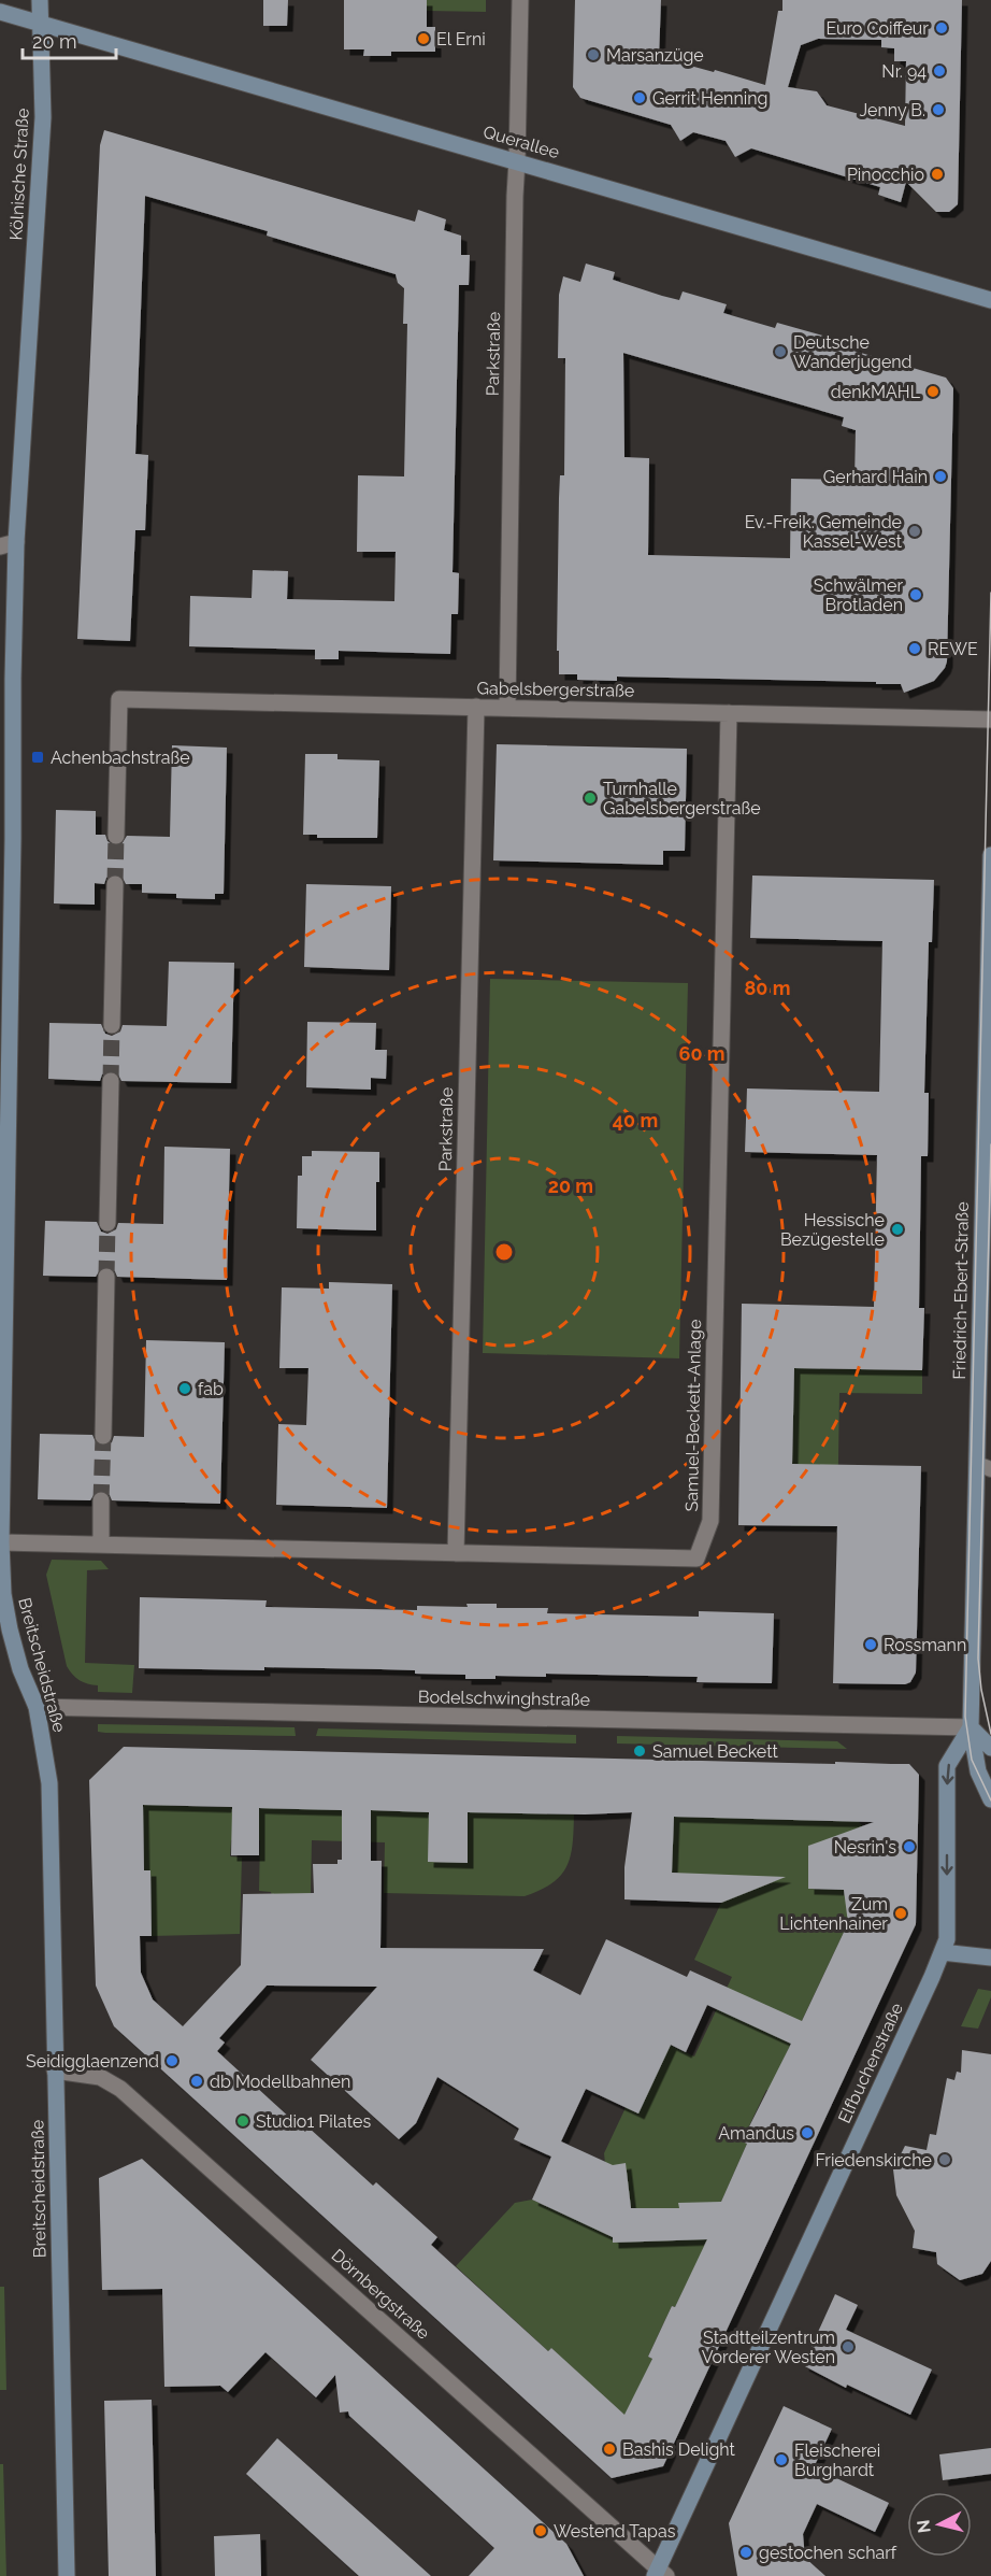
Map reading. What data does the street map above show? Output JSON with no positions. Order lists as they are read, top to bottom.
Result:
{
  "streets": {
    "main road": [
      "Querallee",
      "Kölnische Straße",
      "Friedrich-Ebert-Straße",
      "Breitscheidstraße",
      "Elfbuchenstraße"
    ],
    "street": [
      "Parkstraße",
      "Gabelsbergerstraße",
      "Samuel-Beckett-Anlage",
      "Bodelschwinghstraße",
      "Dörnbergstraße"
    ]
  },
  "crossings": [
    ["Querallee", "Kölnische Straße"],
    ["Querallee", "Parkstraße"],
    ["Kölnische Straße", "Breitscheidstraße"],
    ["Parkstraße", "Gabelsbergerstraße"],
    ["Parkstraße", "Samuel-Beckett-Anlage"],
    ["Gabelsbergerstraße", "Samuel-Beckett-Anlage"],
    ["Friedrich-Ebert-Straße", "Bodelschwinghstraße"],
    ["Friedrich-Ebert-Straße", "Elfbuchenstraße"],
    ["Samuel-Beckett-Anlage", "Breitscheidstraße"],
    ["Breitscheidstraße", "Bodelschwinghstraße"],
    ["Breitscheidstraße", "Dörnbergstraße"],
    ["Bodelschwinghstraße", "Elfbuchenstraße"],
    ["Elfbuchenstraße", "Dörnbergstraße"]
  ],
  "places": {
    "other": [
      "Euro Coiffeur",
      "El Erni",
      "Marsanzüge",
      "Nr. 94",
      "Gerrit Henning",
      "Jenny B.",
      "Pinocchio",
      "Deutsche Wanderjugend",
      "denkMAHL",
      "Gerhard Hain",
      "Ev.-Freik. Gemeinde Kassel-West",
      "Schwälmer Brotladen",
      "REWE",
      "Turnhalle Gabelsbergerstraße",
      "Hessische Bezügestelle",
      "fab",
      "Rossmann",
      "Samuel Beckett",
      "Nesrin's",
      "Zum Lichtenhainer",
      "Seidigglaenzend",
      "db Modellbahnen",
      "Studio1 Pilates",
      "Amandus",
      "Friedenskirche",
      "Stadtteilzentrum Vorderer Westen",
      "Bashis Delight",
      "Fleischerei Burghardt",
      "Westend Tapas",
      "gestochen scharf"
    ],
    "transit": ["Achenbachstraße"]
  },
  "scale_bar": "20 m",
  "north": "left",
  "rings": [
    "80 m",
    "60 m",
    "40 m",
    "20 m"
  ]
}
